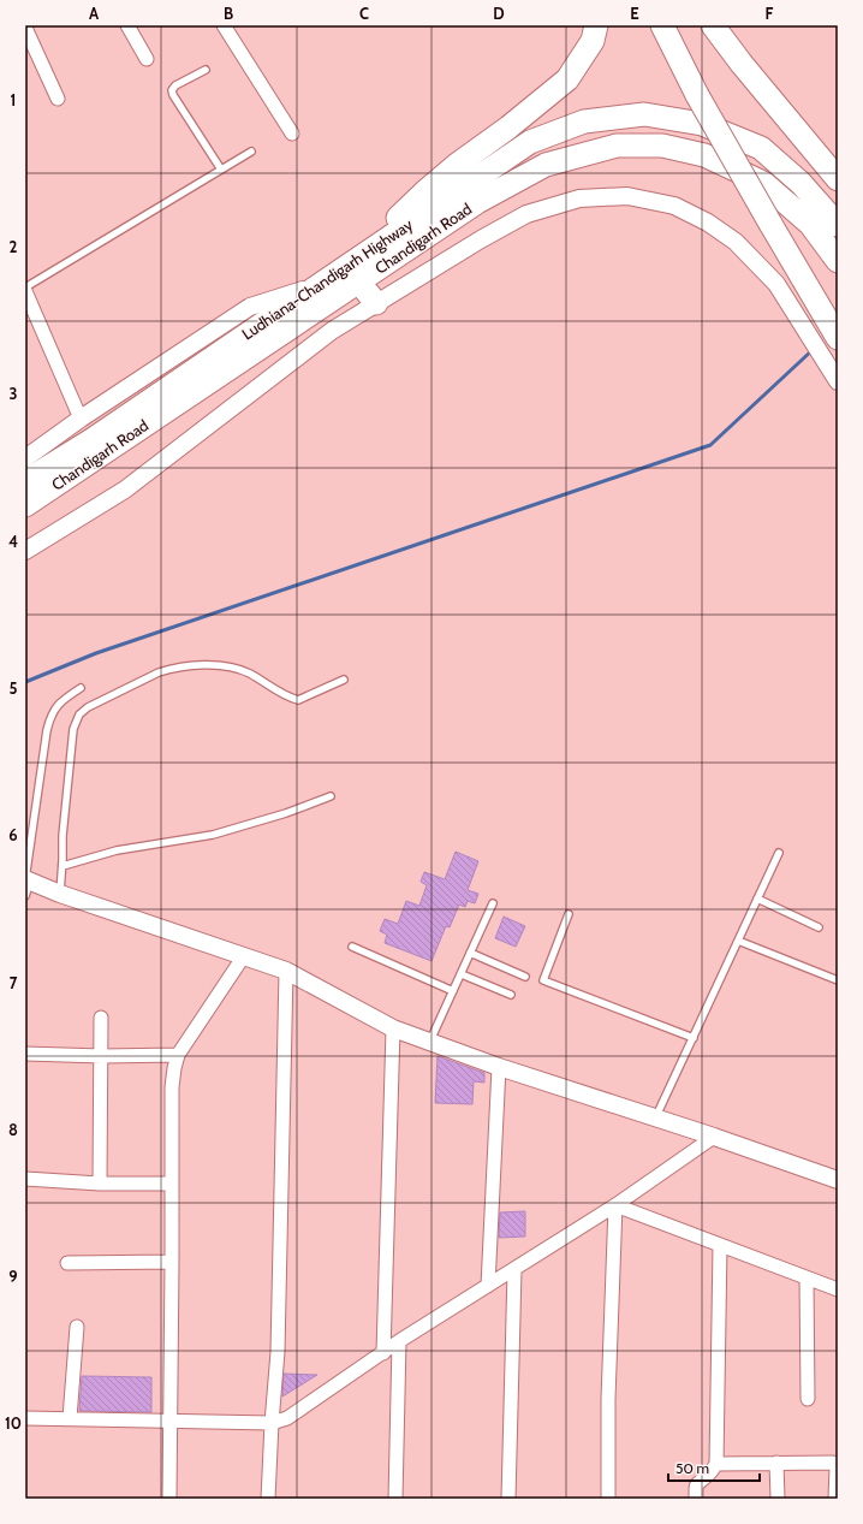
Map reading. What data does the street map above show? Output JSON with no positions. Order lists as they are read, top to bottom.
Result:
{
  "streets": {
    "highway": ["Chandigarh Road", "Ludhiana-Chandigarh Highway"]
  },
  "crossings": [
    ["Chandigarh Road", "Ludhiana-Chandigarh Highway"]
  ],
  "scale_bar": "50 m",
  "grid": {
    "columns": [
      "A",
      "B",
      "C",
      "D",
      "E",
      "F"
    ],
    "rows": [
      "1",
      "2",
      "3",
      "4",
      "5",
      "6",
      "7",
      "8",
      "9",
      "10"
    ]
  }
}
